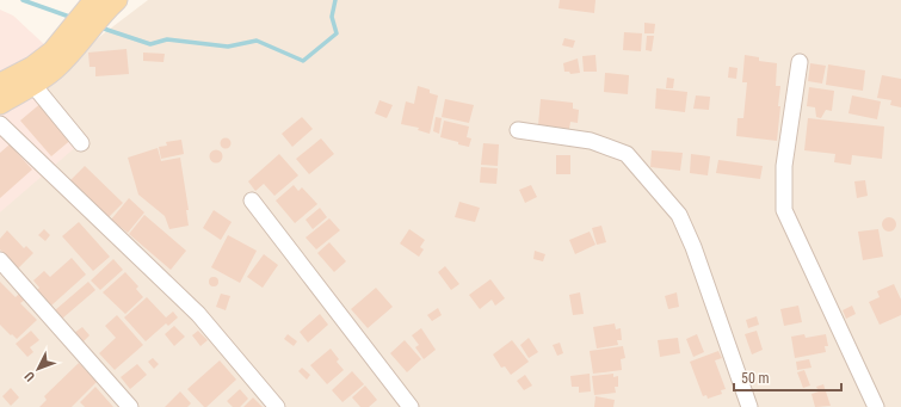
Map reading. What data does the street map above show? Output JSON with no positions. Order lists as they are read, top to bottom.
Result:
{
  "scale_bar": "50 m",
  "north": "bottom left"
}
